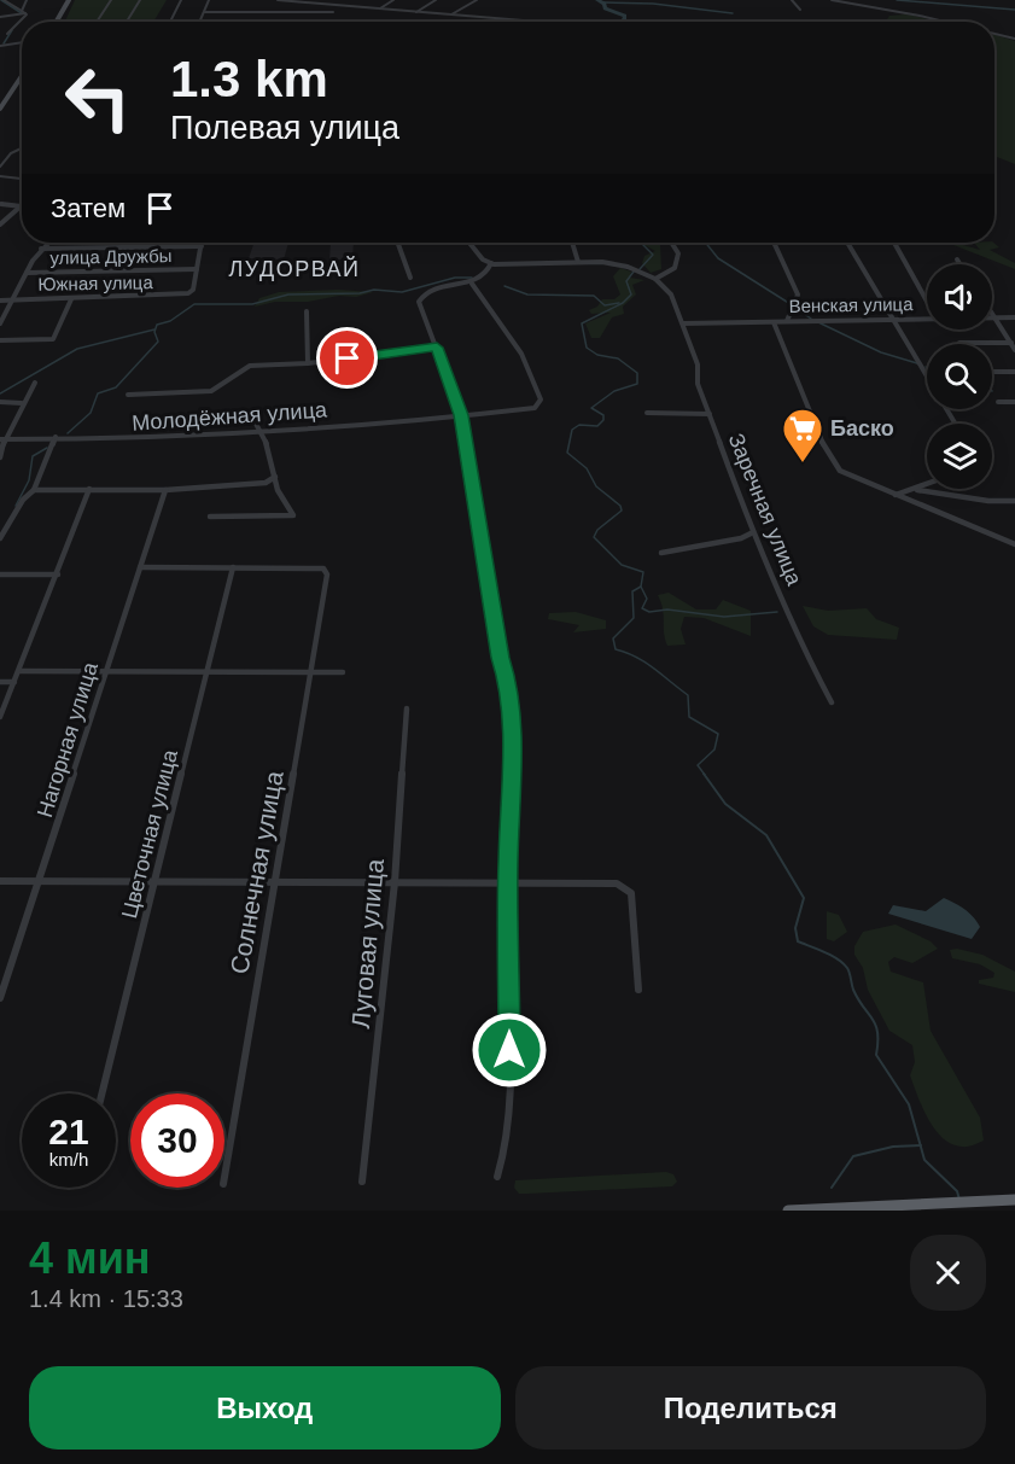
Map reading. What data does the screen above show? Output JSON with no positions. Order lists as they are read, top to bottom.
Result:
{
  "streets": {
    "street": [
      "улица Дружбы",
      "Южная улица",
      "Венская улица",
      "Молодёжная улица",
      "Заречная улица",
      "Нагорная улица",
      "Цветочная улица",
      "Солнечная улица",
      "Луговая улица"
    ]
  },
  "crossings": [
    ["улица Дружбы", "Южная улица"],
    ["Венская улица", "Заречная улица"],
    ["Цветочная улица", "Солнечная улица"]
  ],
  "districts": ["ЛУДОРВАЙ"],
  "places": {
    "supermarket": ["Баско"]
  },
  "page": {
    "turn": ["1.3 km", "Полевая улица"],
    "then": "Затем",
    "speed": "21 km/h",
    "limit": "30",
    "heading": ["4 мин", "1.4 km · 15:33"],
    "buttons": ["Выход", "Поделиться"]
  }
}
